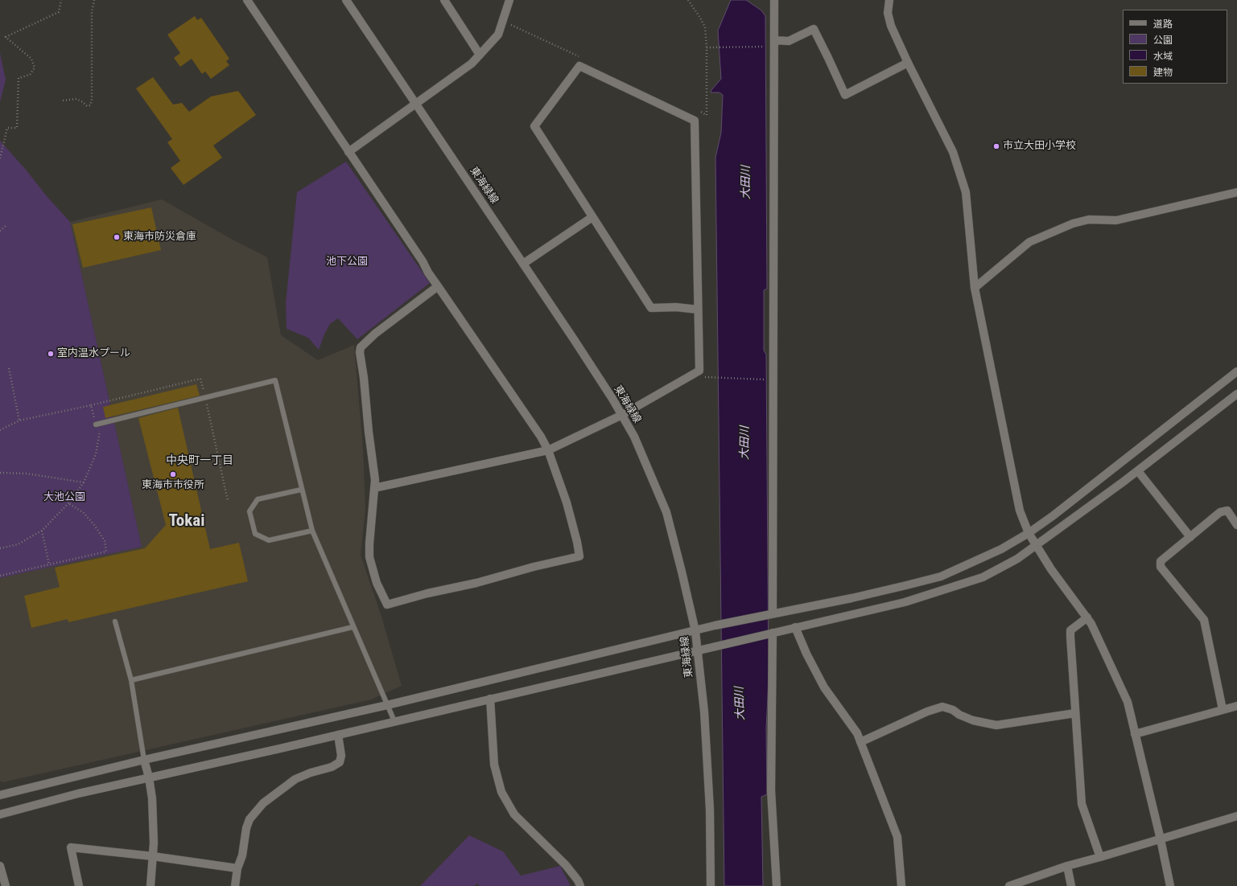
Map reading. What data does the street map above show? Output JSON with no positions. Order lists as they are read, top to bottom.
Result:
{
  "streets": {
    "street": ["東海緑線"]
  },
  "districts": ["中央町一丁目", "Tokai"],
  "water": ["大田川"],
  "parks": ["池下公園", "大池公園"],
  "places": [
    "市立大田小学校",
    "東海市防災倉庫",
    "室内温水プール",
    "東海市市役所"
  ],
  "legend": [
    "道路",
    "公園",
    "水域",
    "建物"
  ]
}
